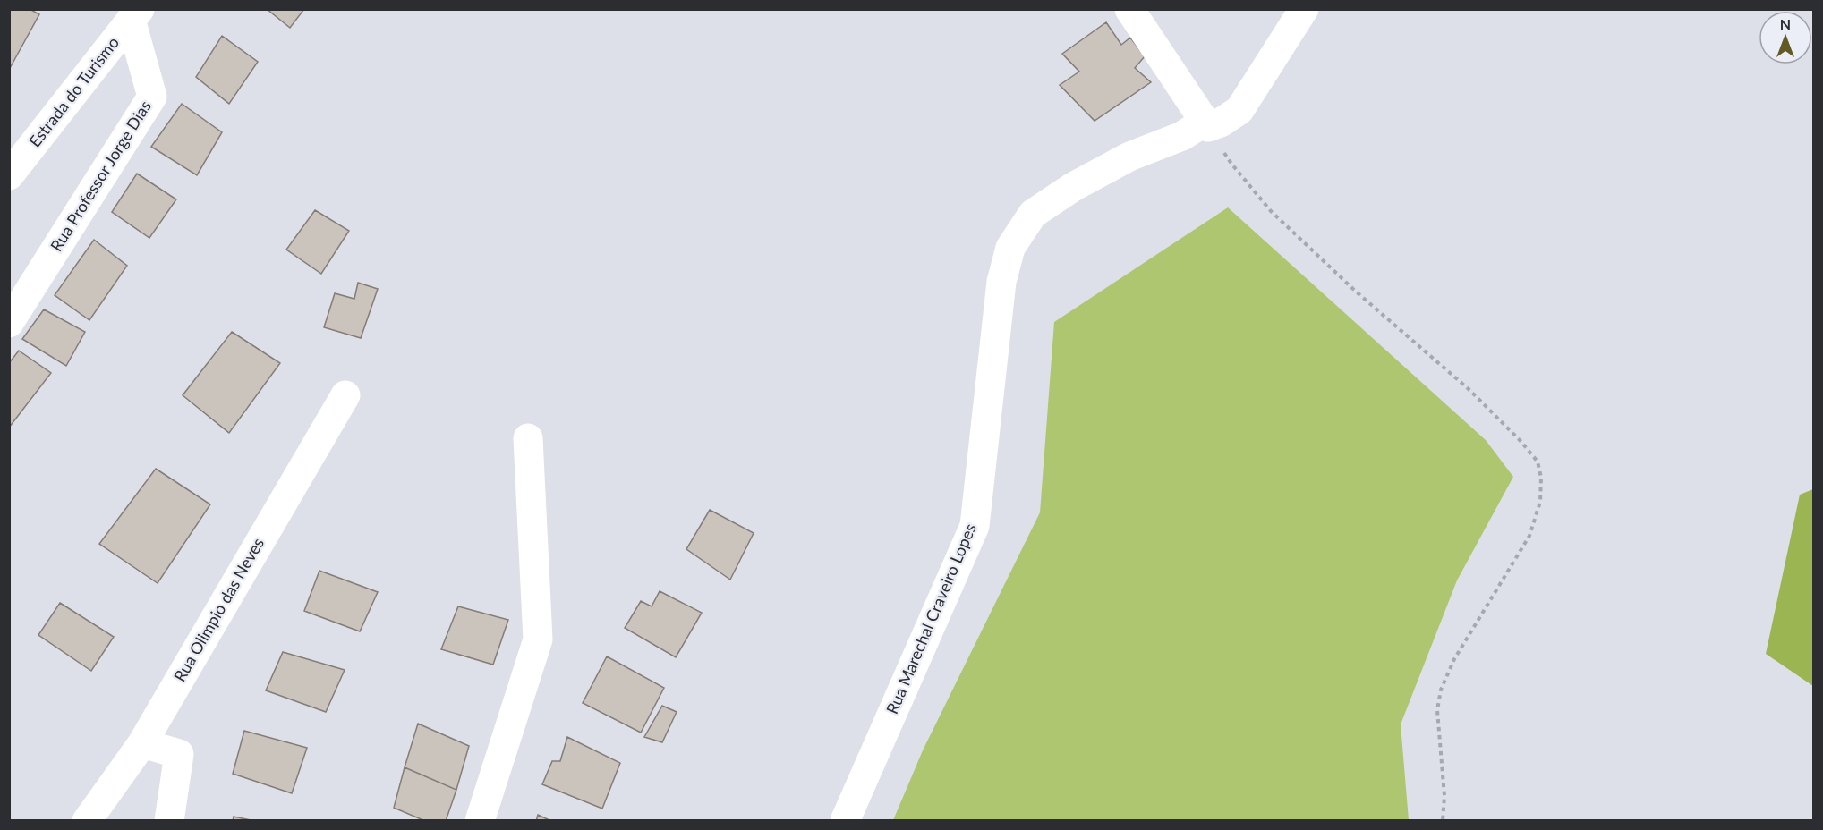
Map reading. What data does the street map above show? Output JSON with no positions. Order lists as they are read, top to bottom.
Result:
{
  "streets": {
    "street": [
      "Estrada do Turismo",
      "Rua Professor Jorge Dias",
      "Rua Olimpio das Neves",
      "Rua Marechal Craveiro Lopes"
    ]
  },
  "crossings": [
    ["Estrada do Turismo", "Rua Professor Jorge Dias"]
  ],
  "north": "top"
}
